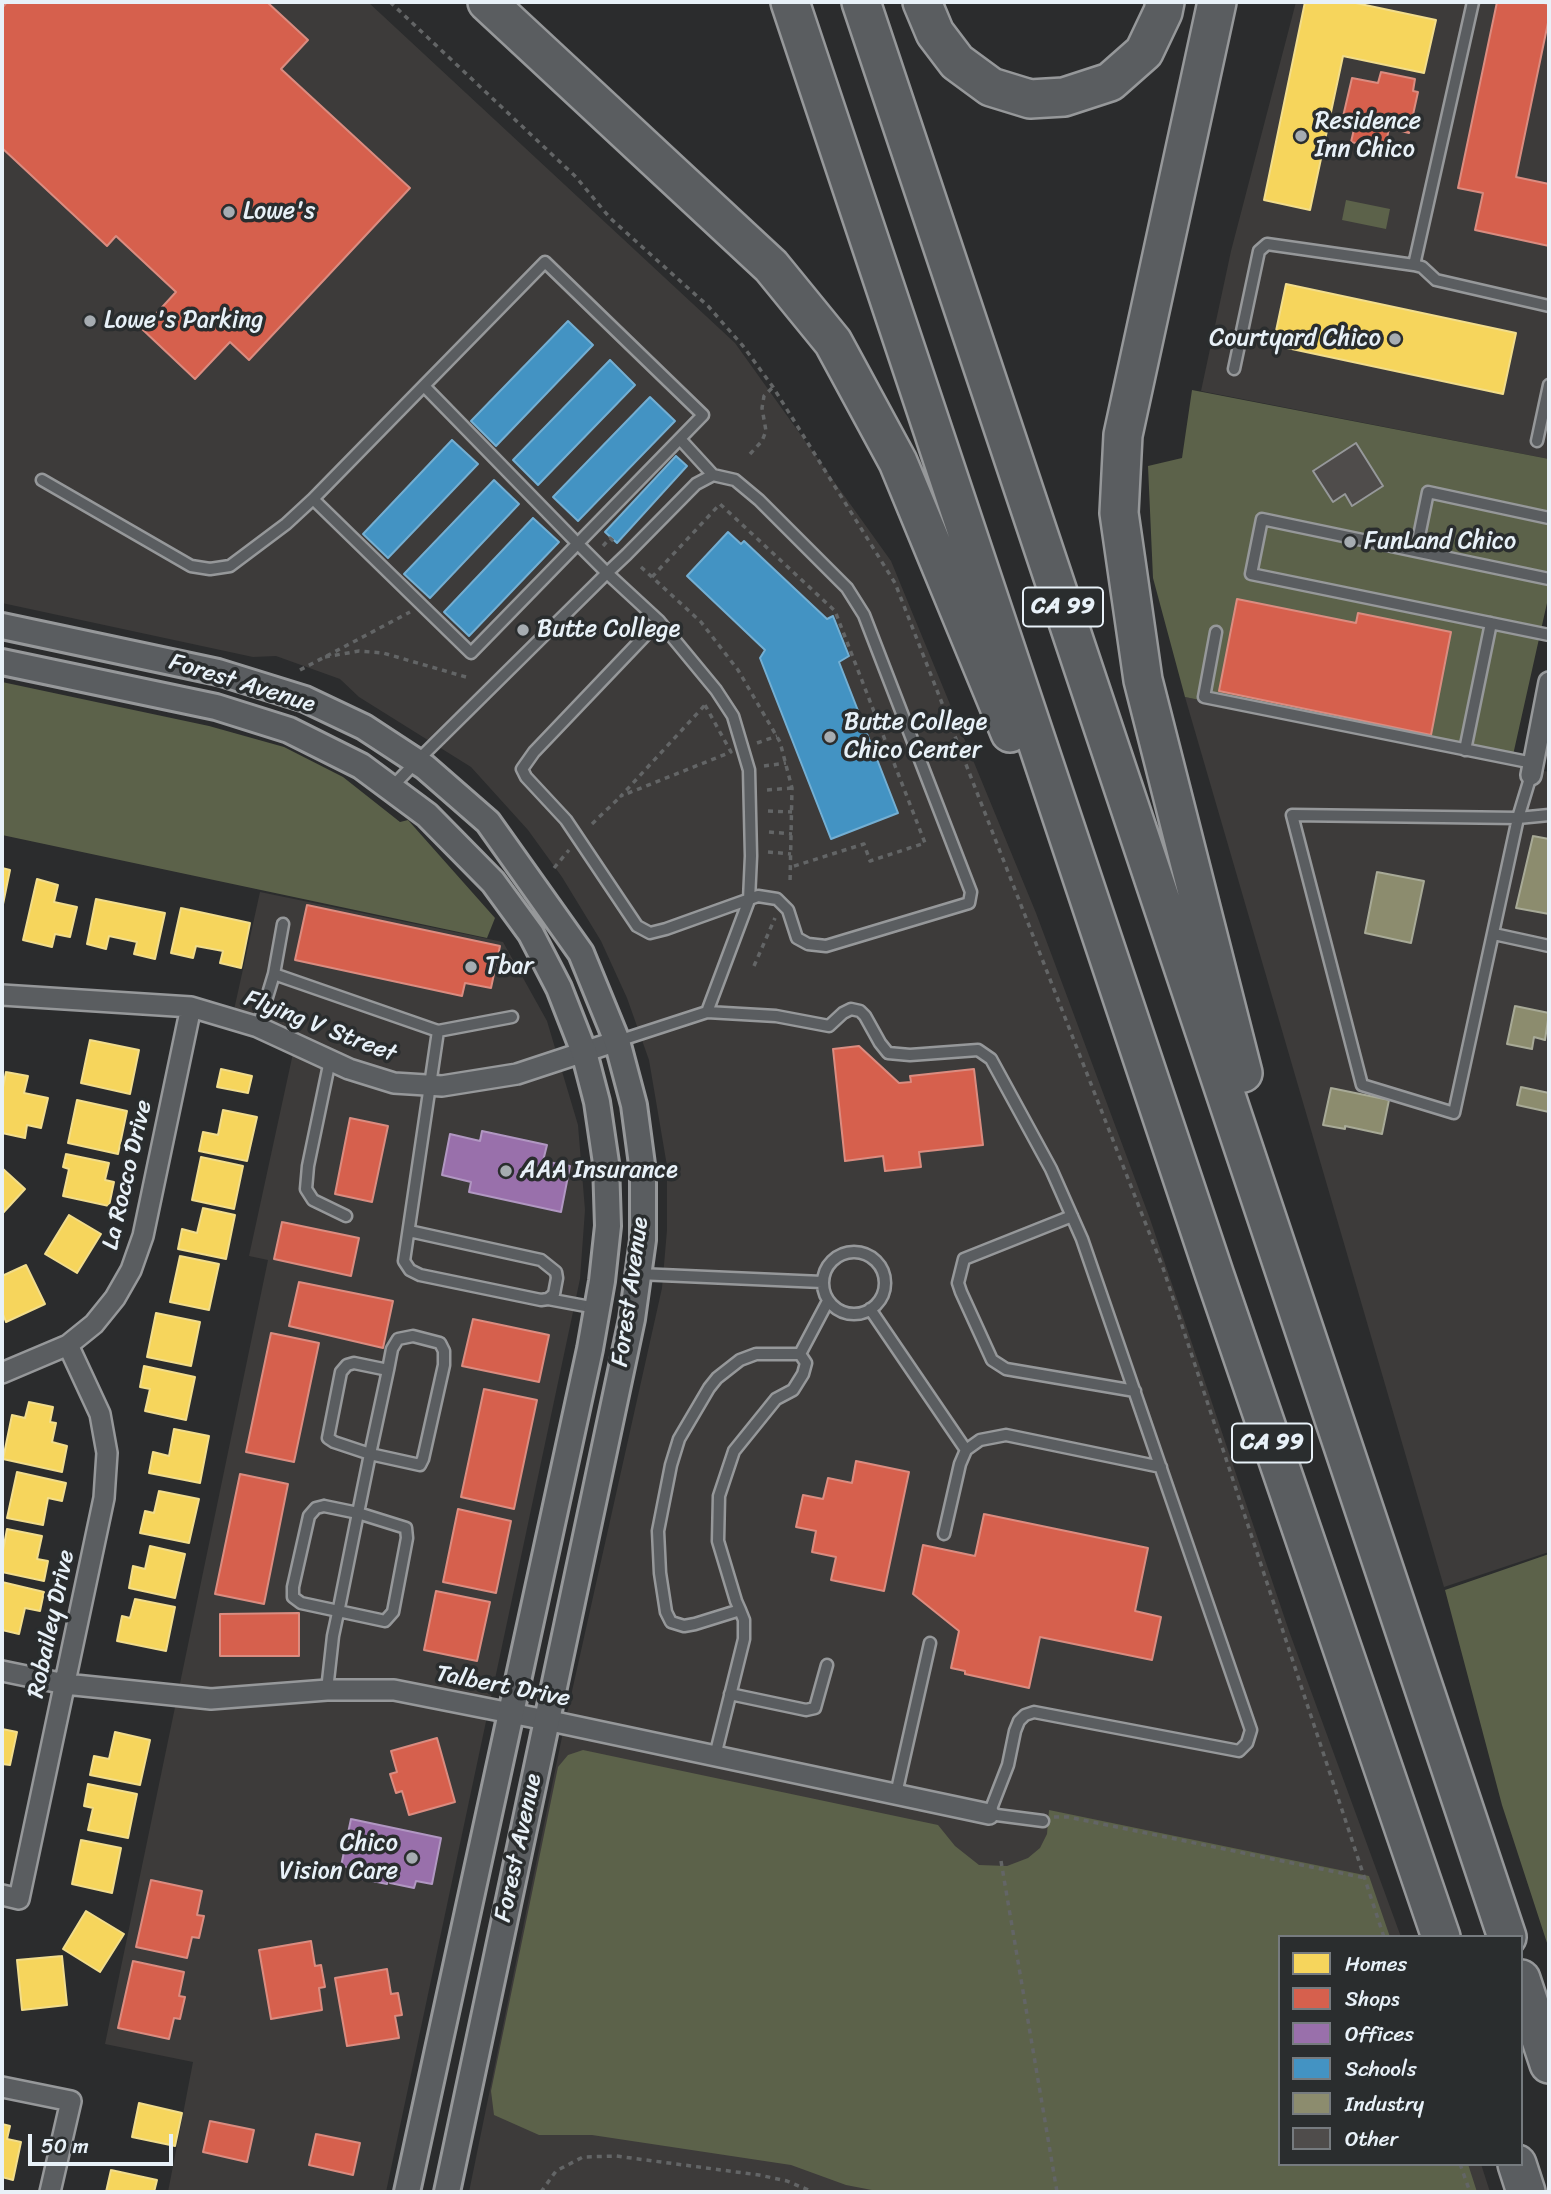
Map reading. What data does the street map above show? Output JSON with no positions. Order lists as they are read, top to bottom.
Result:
{
  "streets": {
    "highway": ["CA 99"],
    "street": [
      "Forest Avenue",
      "Flying V Street",
      "La Rocco Drive",
      "Robailey Drive",
      "Talbert Drive"
    ]
  },
  "crossings": [
    ["Forest Avenue", "Flying V Street"],
    ["Forest Avenue", "Talbert Drive"],
    ["Flying V Street", "La Rocco Drive"],
    ["La Rocco Drive", "Robailey Drive"],
    ["Robailey Drive", "Talbert Drive"]
  ],
  "places": [
    "Residence Inn Chico",
    "Lowe's",
    "Lowe's Parking",
    "Courtyard Chico",
    "FunLand Chico",
    "Butte College",
    "Butte College Chico Center",
    "Tbar",
    "AAA Insurance",
    "Chico Vision Care"
  ],
  "legend": [
    "Homes",
    "Shops",
    "Offices",
    "Schools",
    "Industry",
    "Other"
  ],
  "scale_bar": "50 m"
}
